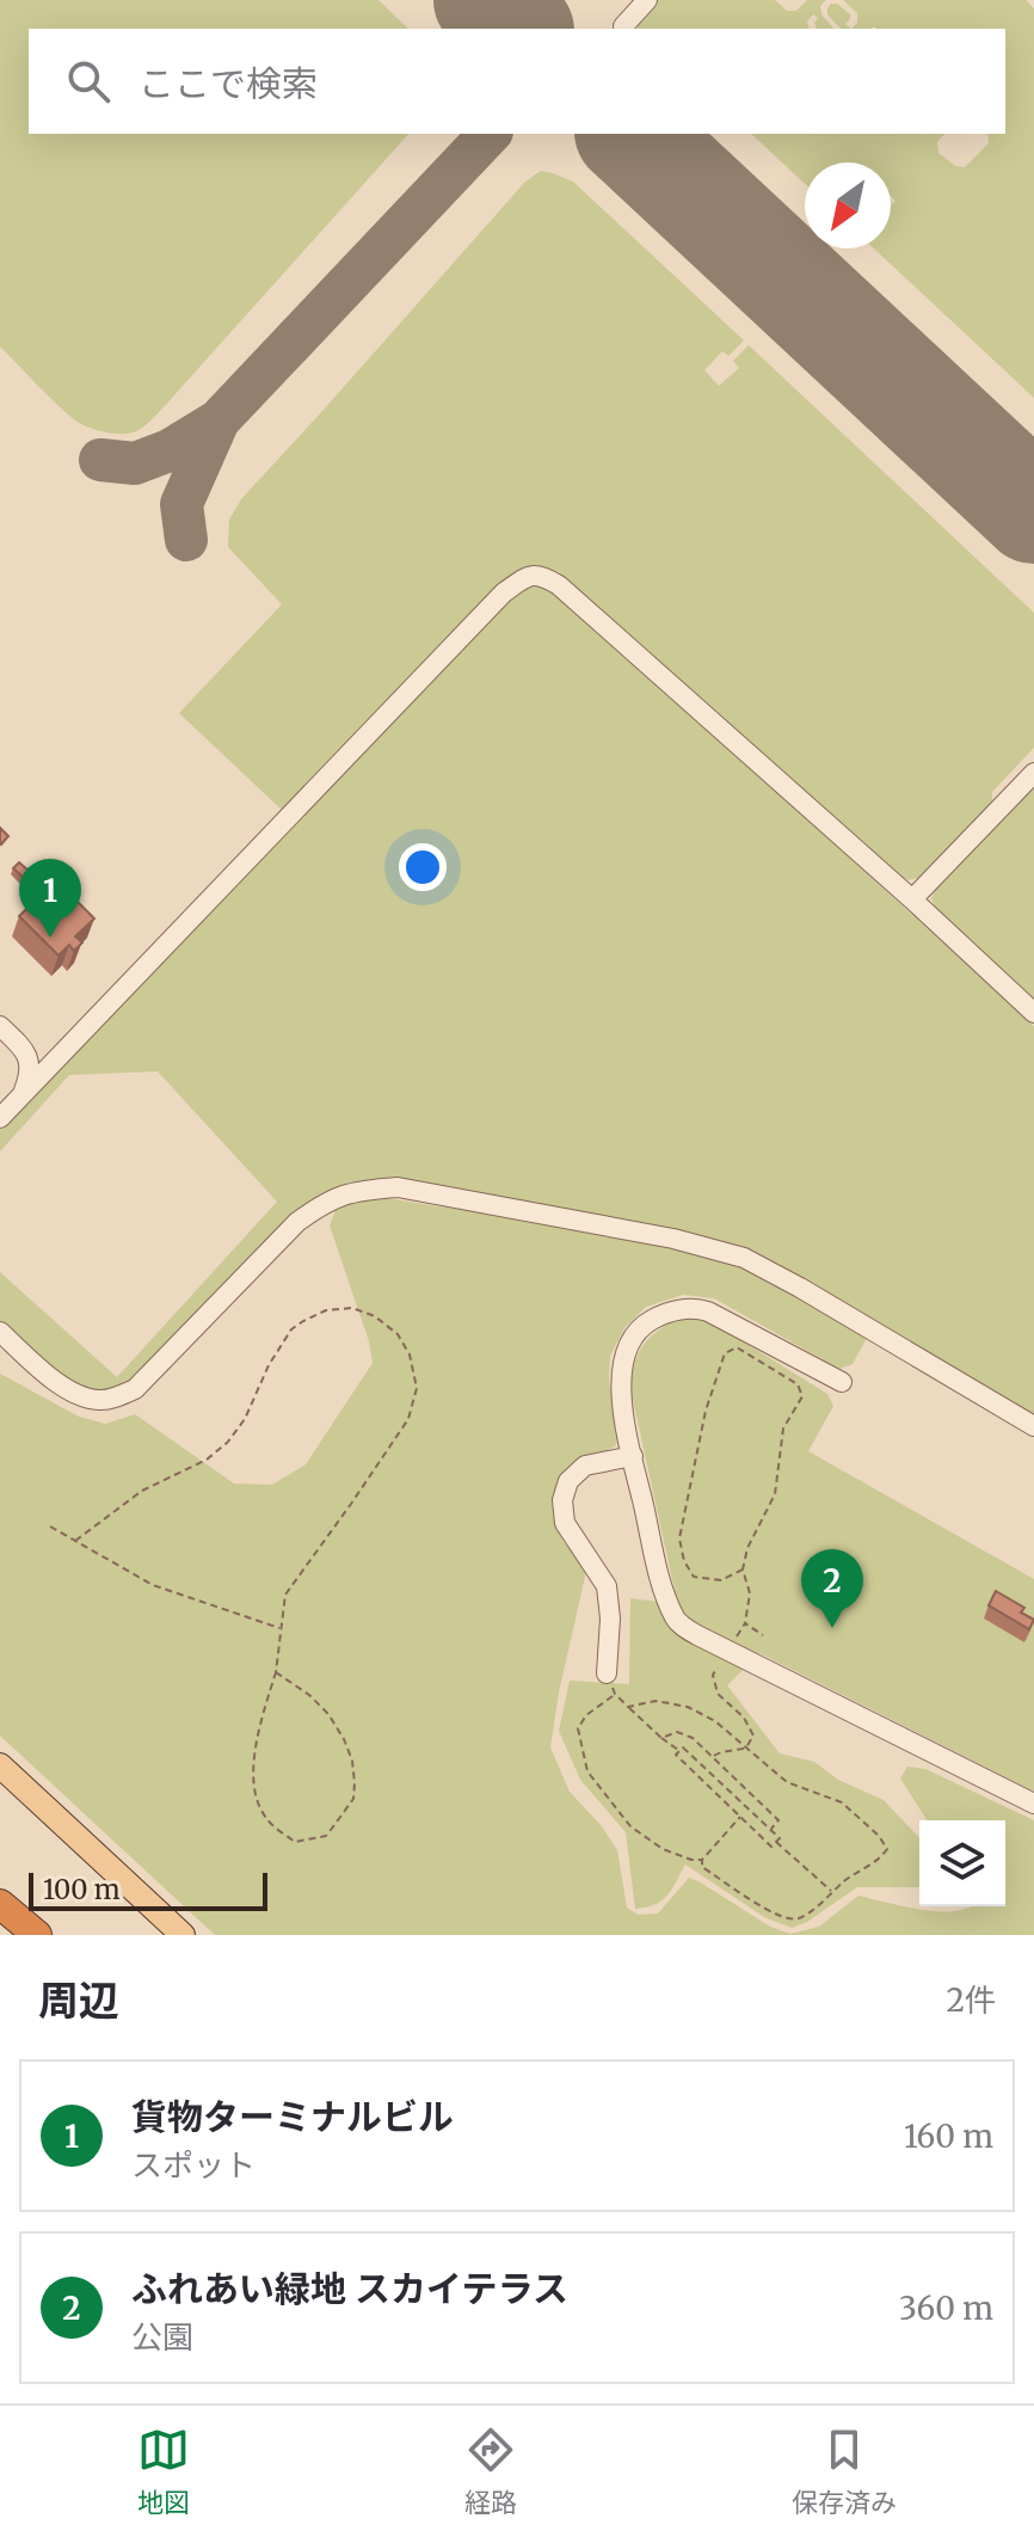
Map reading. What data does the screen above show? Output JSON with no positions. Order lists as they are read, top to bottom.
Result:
{
  "scale_bar": "100 m",
  "north": "bottom left",
  "page": {
    "search": "ここで検索",
    "pins": ["1", "2"],
    "scale": "100 m",
    "heading": ["周辺", "2件"],
    "list": [
      {
        "mark": "1",
        "name": "貨物ターミナルビル",
        "note": "スポット",
        "value": "160 m"
      },
      {
        "mark": "2",
        "name": "ふれあい緑地 スカイテラス",
        "note": "公園",
        "value": "360 m"
      }
    ],
    "nav": ["地図", "経路", "保存済み"]
  }
}
